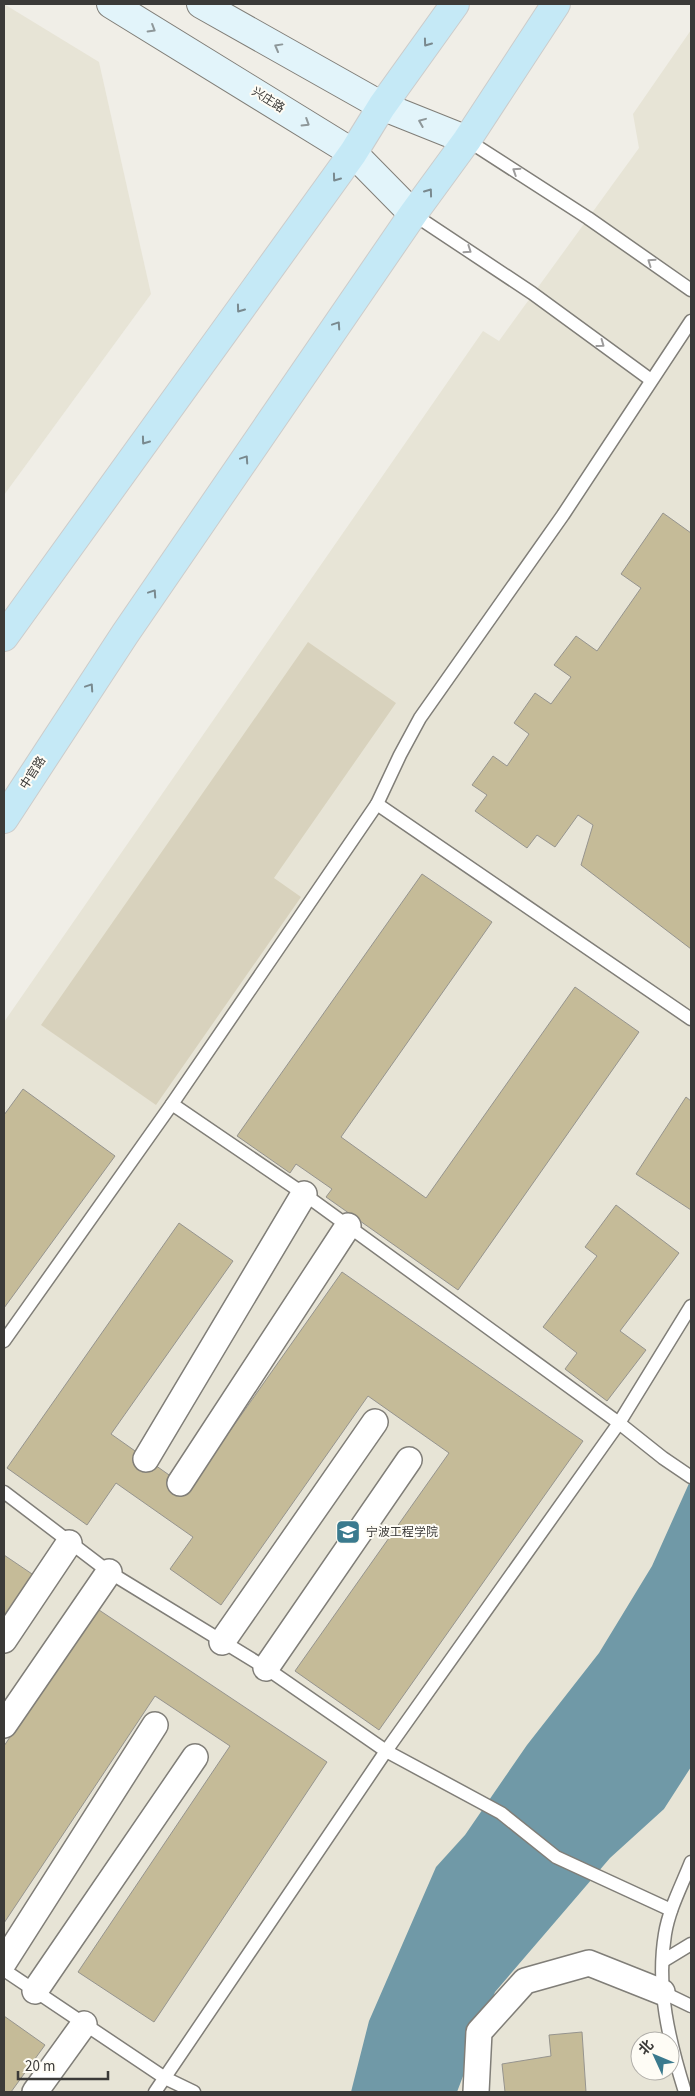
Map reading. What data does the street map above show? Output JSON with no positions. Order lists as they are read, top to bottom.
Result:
{
  "streets": {
    "main road": ["中官路"],
    "street": ["兴庄路"]
  },
  "crossings": [
    ["兴庄路", "中官路"]
  ],
  "places": {
    "school or university": ["宁波工程学院"]
  },
  "scale_bar": "20 m",
  "north": "top left"
}
